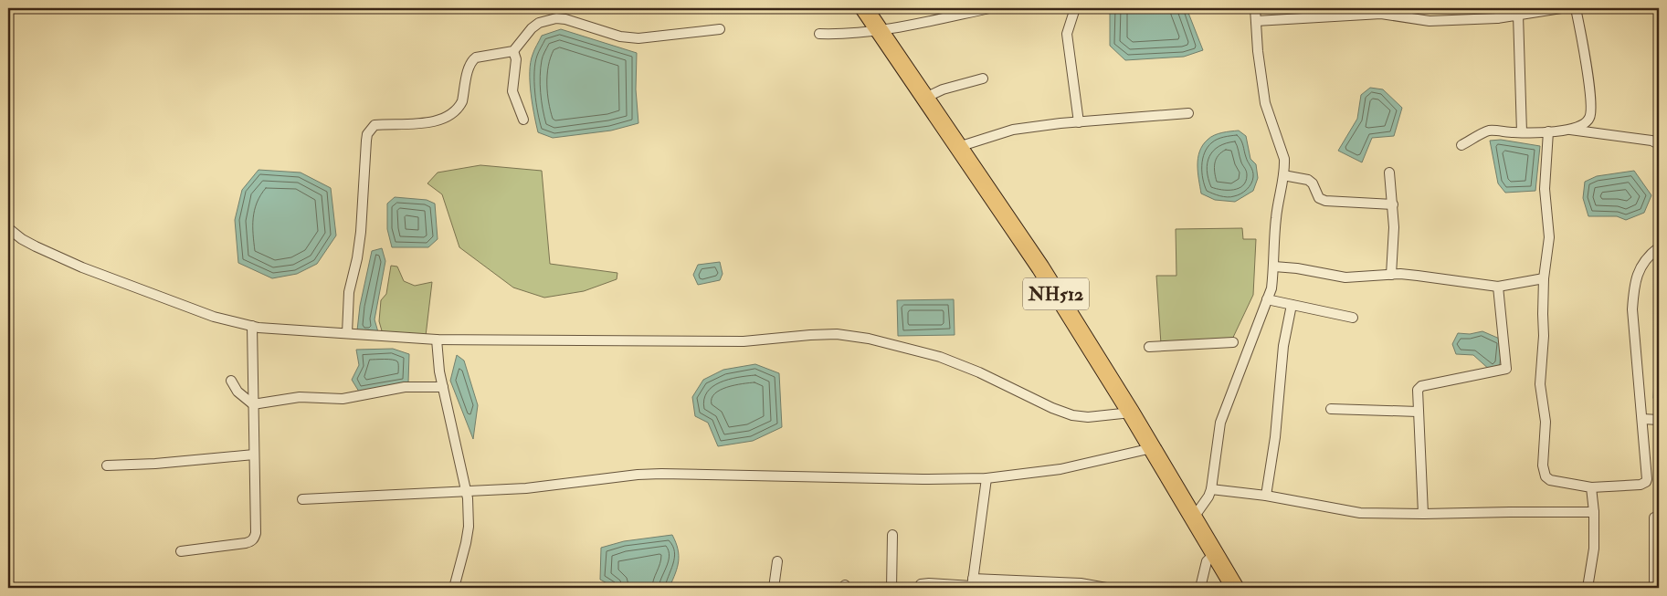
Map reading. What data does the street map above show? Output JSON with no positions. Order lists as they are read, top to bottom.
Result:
{
  "streets": {
    "highway": ["NH512"]
  }
}
